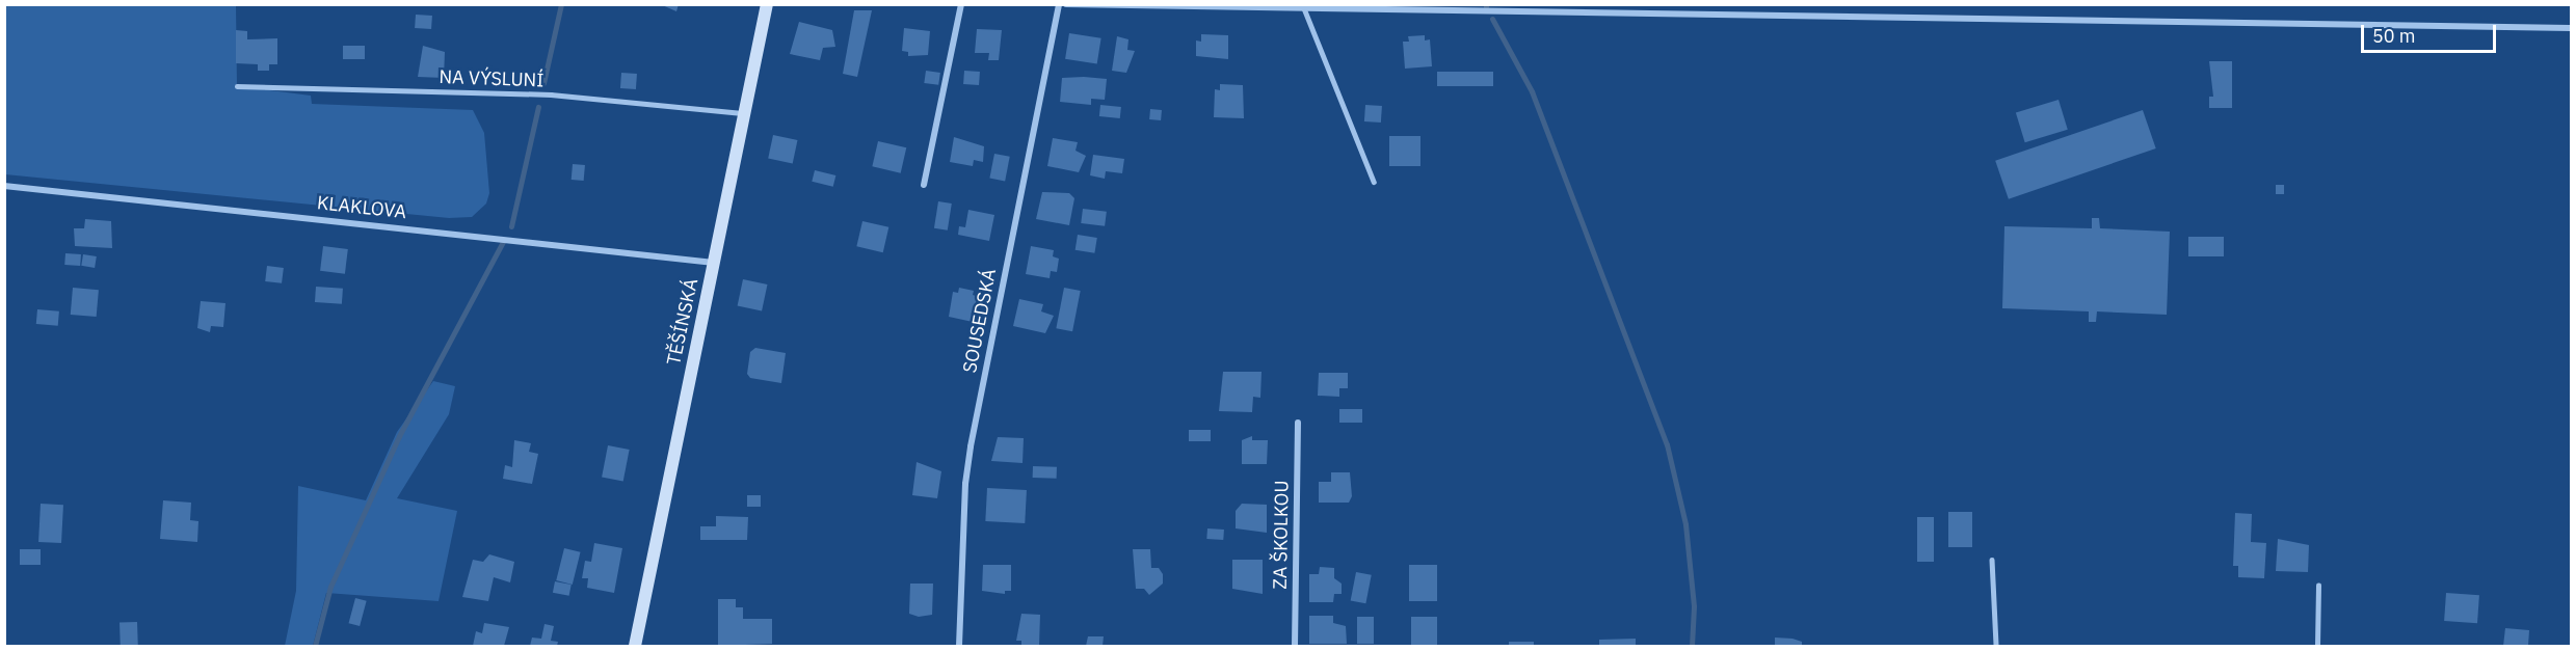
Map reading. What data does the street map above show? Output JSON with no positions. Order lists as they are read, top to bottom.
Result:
{
  "streets": {
    "main road": ["TĚŠÍNSKÁ"],
    "street": ["KLAKLOVA", "SOUSEDSKÁ", "ZA ŠKOLKOU"],
    "lane": ["NA VÝSLUNÍ"]
  },
  "crossings": [
    ["NA VÝSLUNÍ", "TĚŠÍNSKÁ"],
    ["KLAKLOVA", "TĚŠÍNSKÁ"]
  ],
  "scale_bar": "50 m"
}
